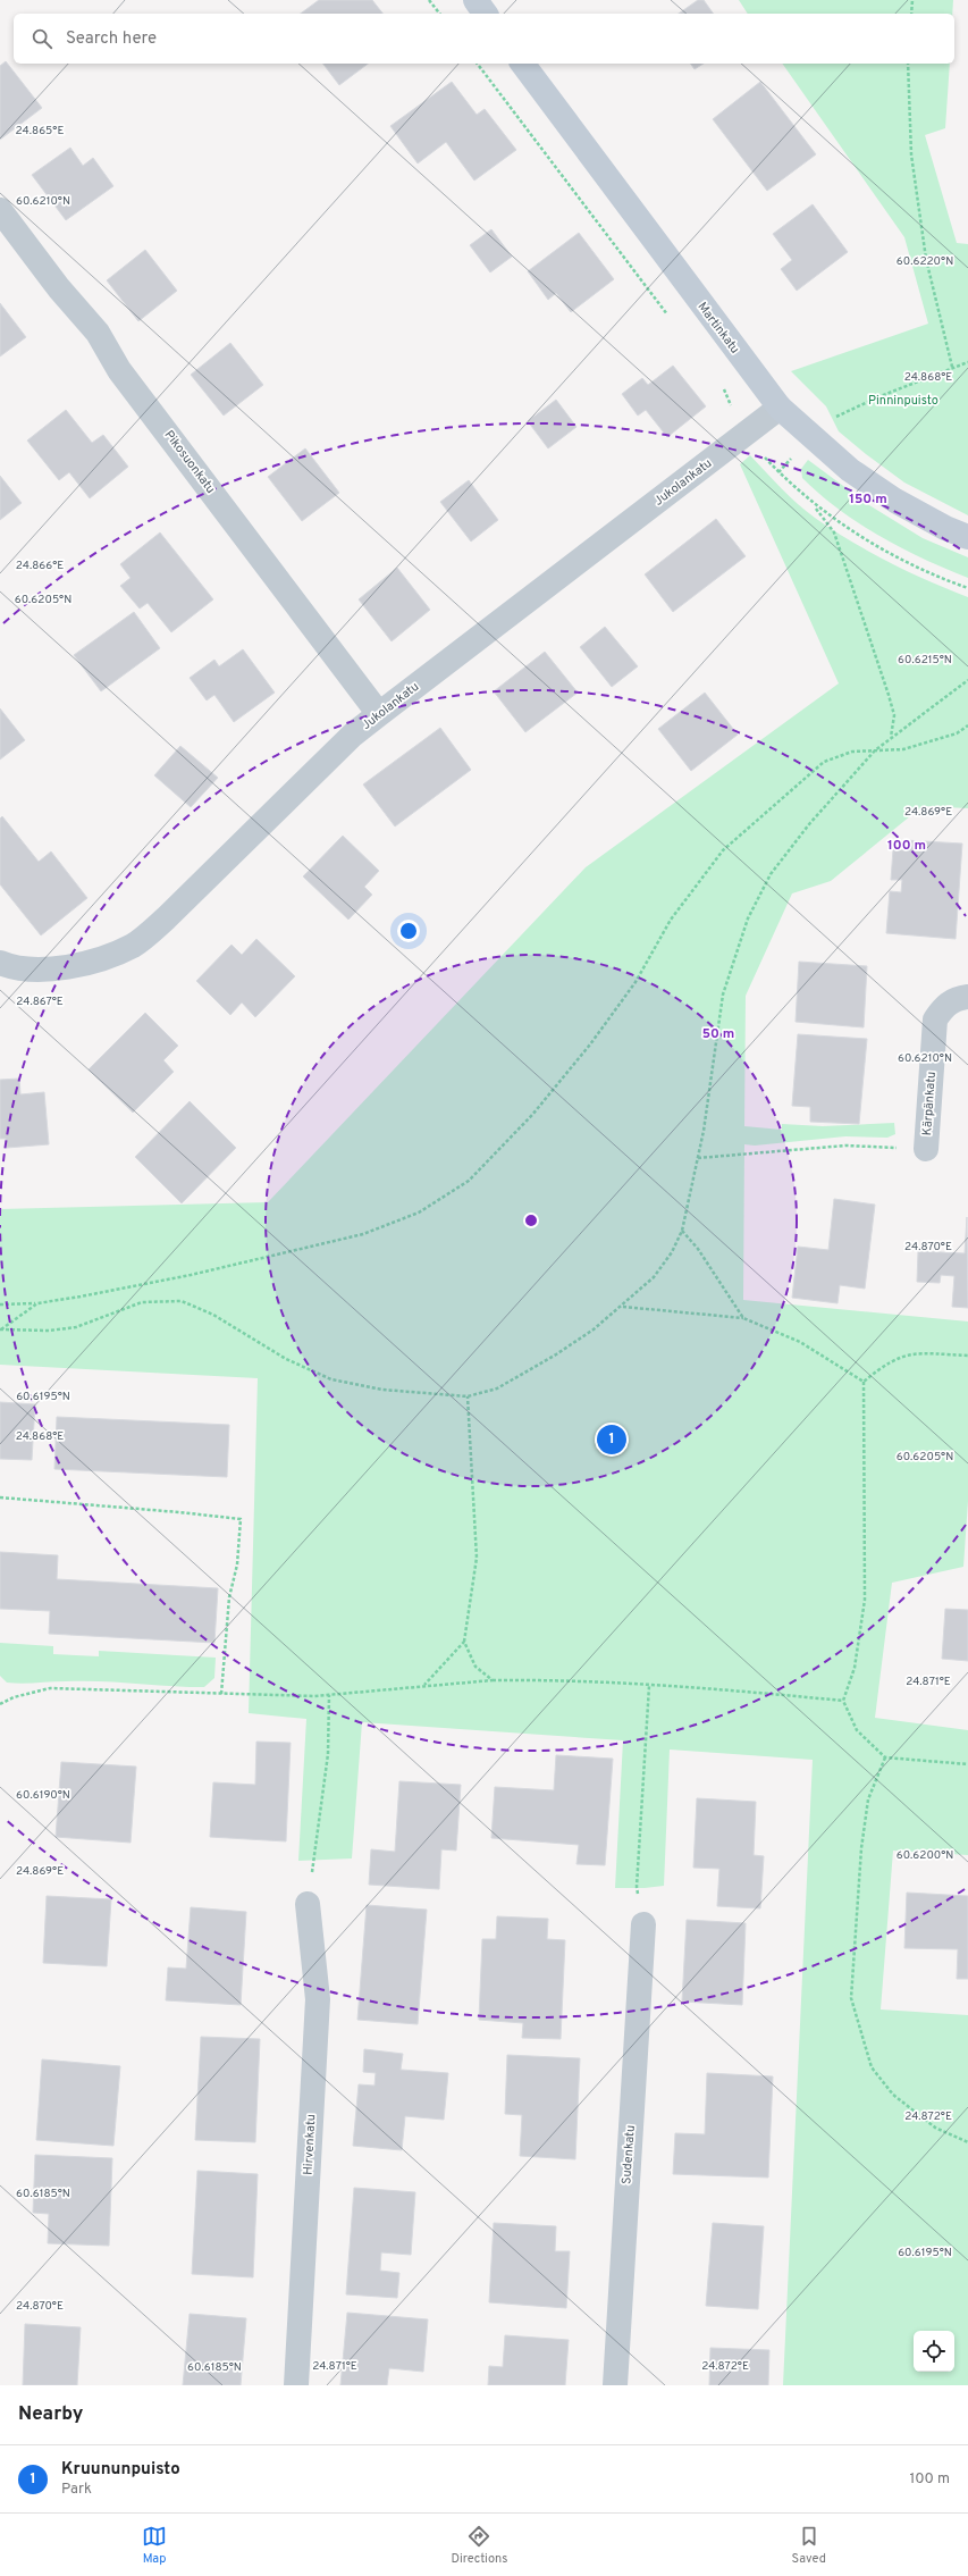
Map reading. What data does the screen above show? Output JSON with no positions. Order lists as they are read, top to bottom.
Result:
{
  "streets": {
    "street": [
      "Martinkatu",
      "Pikosuonkatu",
      "Jukolankatu",
      "Kärpänkatu",
      "Hirvenkatu",
      "Sudenkatu"
    ]
  },
  "crossings": [
    ["Martinkatu", "Jukolankatu"],
    ["Pikosuonkatu", "Jukolankatu"]
  ],
  "parks": ["Pinninpuisto"],
  "page": {
    "search": "Search here",
    "pins": "1",
    "heading": "Nearby",
    "list": [
      {
        "mark": "1",
        "name": "Kruununpuisto",
        "note": "Park",
        "value": "100 m"
      }
    ],
    "nav": ["Map", "Directions", "Saved"]
  },
  "coordinates": [
    "24.865°E",
    "60.6210°N",
    "60.6220°N",
    "24.868°E",
    "24.866°E",
    "60.6205°N",
    "60.6215°N",
    "24.869°E",
    "24.867°E",
    "24.870°E",
    "60.6195°N",
    "24.871°E",
    "60.6190°N",
    "60.6200°N",
    "24.872°E",
    "60.6185°N"
  ],
  "rings": ["150 m", "100 m", "50 m"]
}
